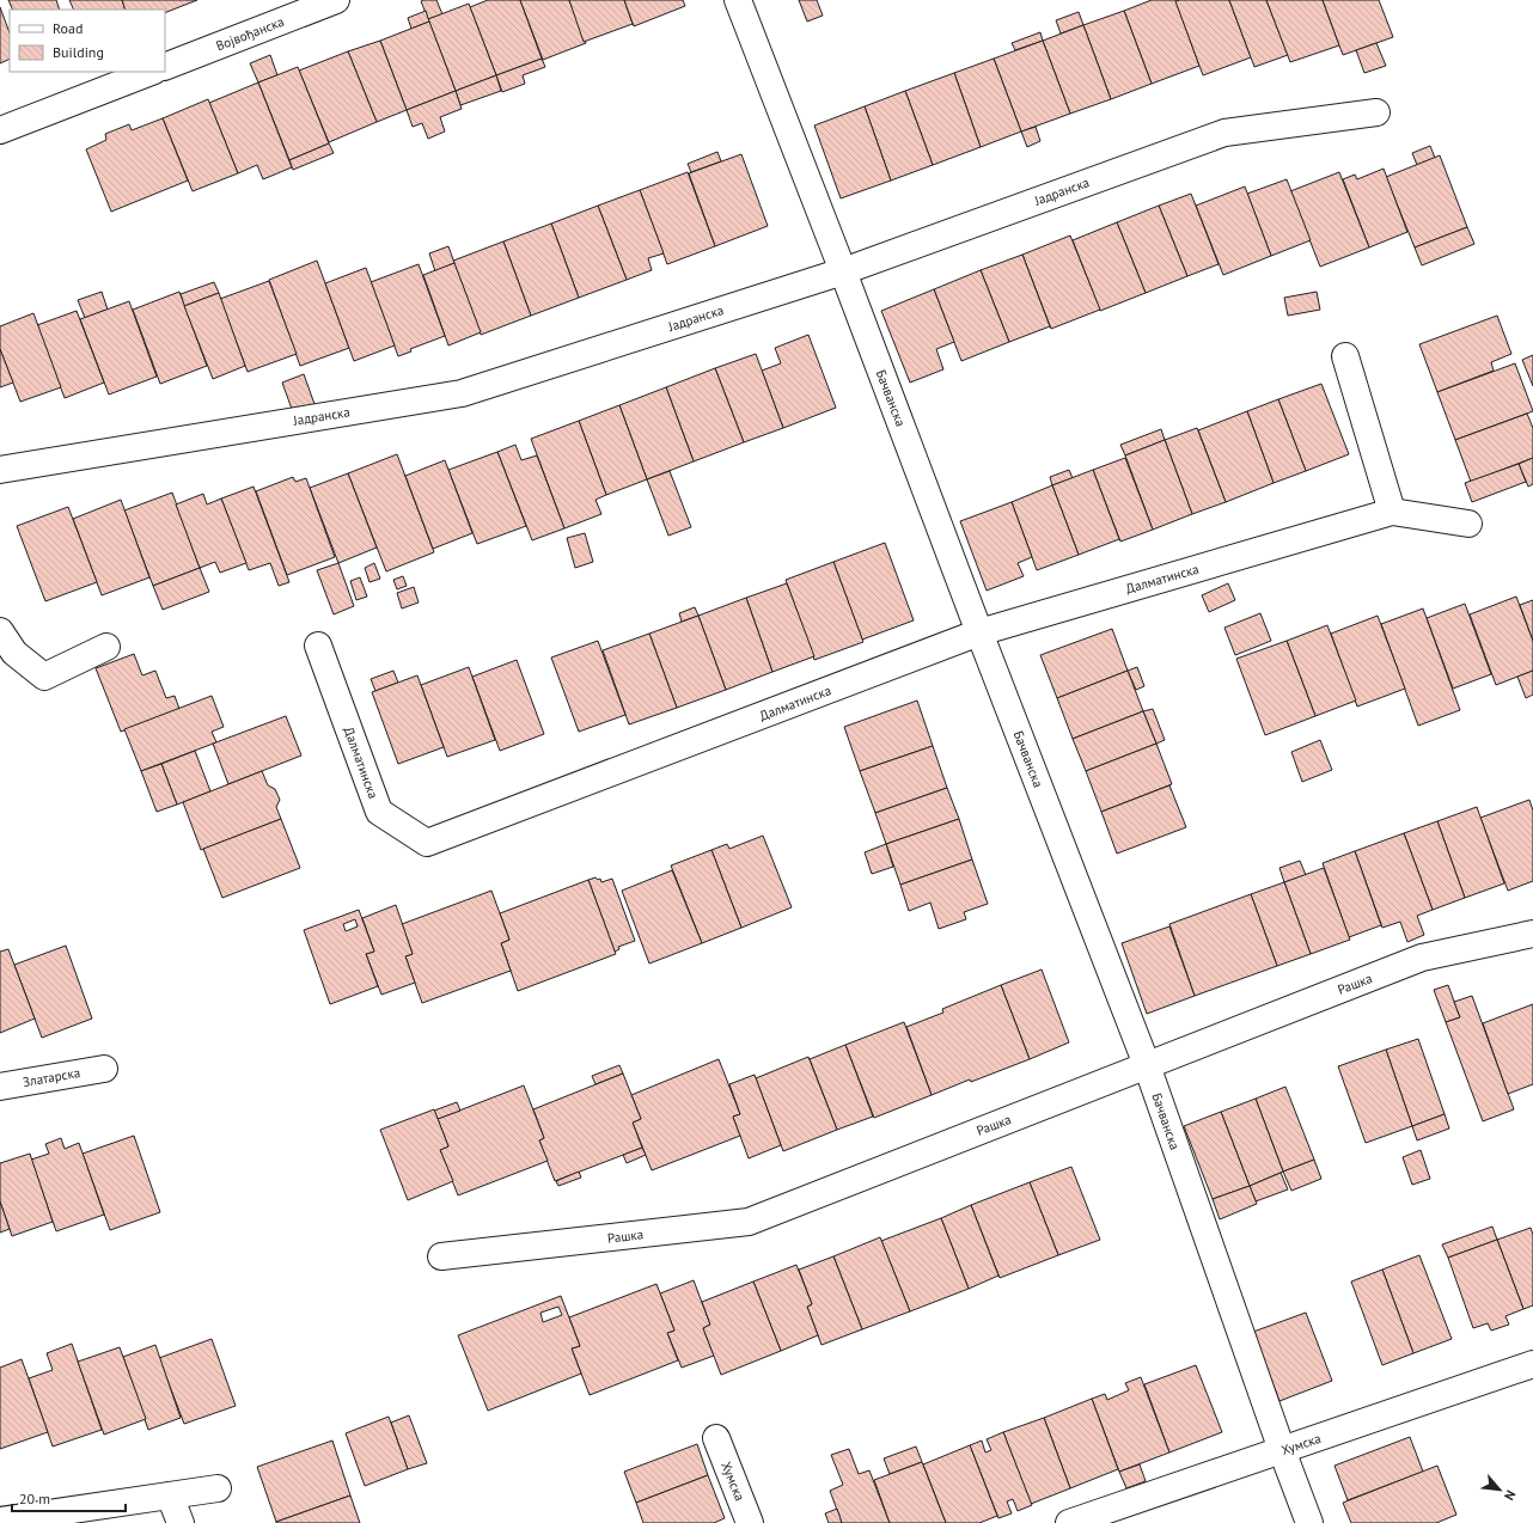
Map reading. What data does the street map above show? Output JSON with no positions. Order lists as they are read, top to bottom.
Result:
{
  "streets": {
    "street": [
      "Војвођанска",
      "Јадранска",
      "Бачванска",
      "Далматинска",
      "Рашка",
      "Златарска",
      "Хумска"
    ]
  },
  "crossings": [
    ["Јадранска", "Бачванска"],
    ["Бачванска", "Далматинска"],
    ["Бачванска", "Рашка"],
    ["Бачванска", "Хумска"]
  ],
  "legend": ["Road", "Building"],
  "scale_bar": "20 m",
  "north": "bottom right"
}
